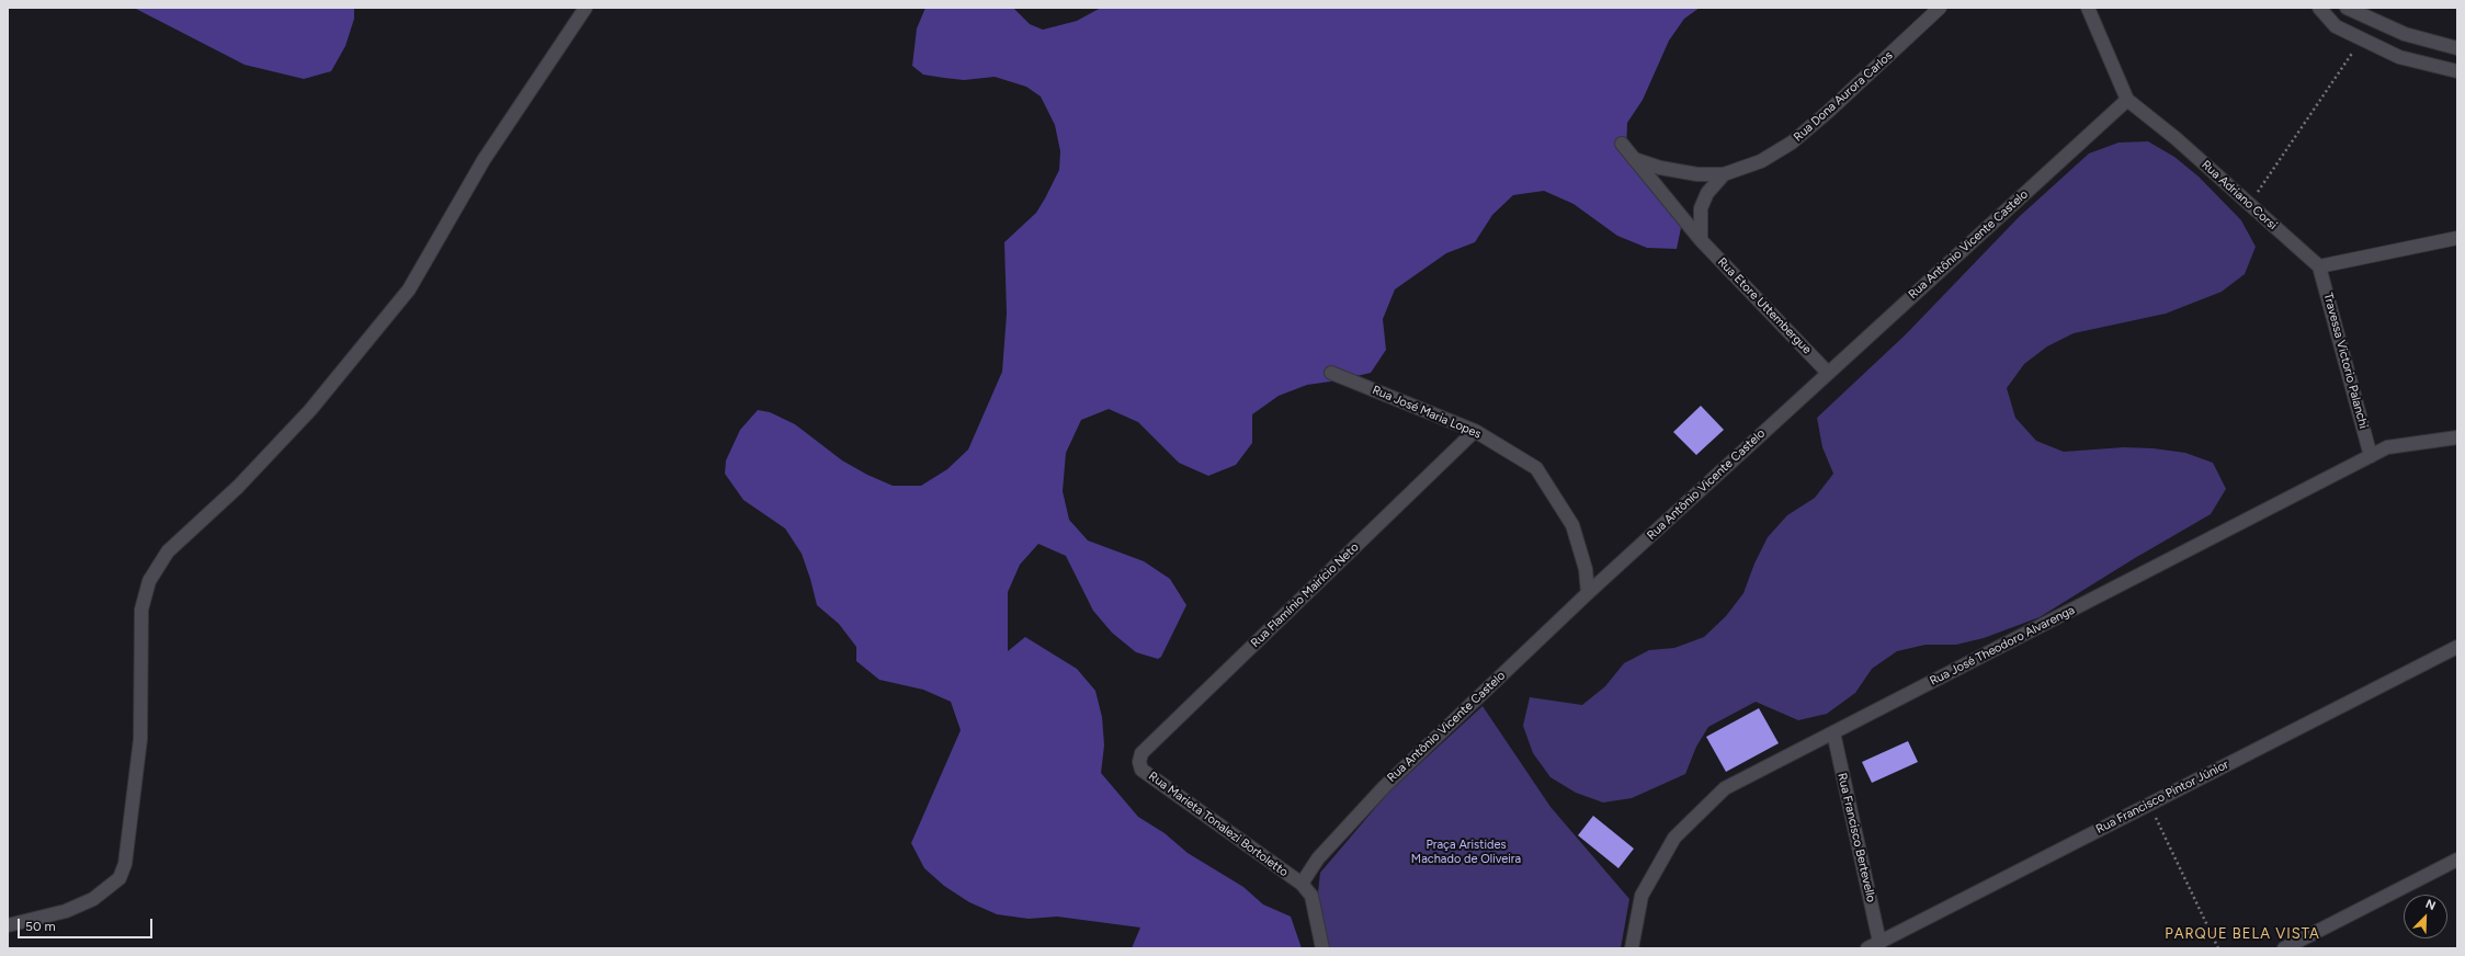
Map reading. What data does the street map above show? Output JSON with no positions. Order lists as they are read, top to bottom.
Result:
{
  "streets": {
    "street": [
      "Rua Dona Aurora Carlos",
      "Rua Adriano Corsi",
      "Rua Antônio Vicente Castelo",
      "Rua Etore Uttembergue",
      "Travessa Victorio Palanchi",
      "Rua José Maria Lopes",
      "Rua Flamínio Mairício Neto",
      "Rua José Theodoro Alvarenga",
      "Rua Francisco Pintor Júnior",
      "Rua Marieta Tonalezi Bortoletto",
      "Rua Francisco Bertevello"
    ]
  },
  "crossings": [
    ["Rua Dona Aurora Carlos", "Rua Etore Uttembergue"],
    ["Rua Adriano Corsi", "Rua Antônio Vicente Castelo"],
    ["Rua Adriano Corsi", "Travessa Victorio Palanchi"],
    ["Rua Antônio Vicente Castelo", "Rua Etore Uttembergue"],
    ["Rua Antônio Vicente Castelo", "Rua José Maria Lopes"],
    ["Rua Antônio Vicente Castelo", "Rua Marieta Tonalezi Bortoletto"],
    ["Travessa Victorio Palanchi", "Rua José Theodoro Alvarenga"],
    ["Rua José Maria Lopes", "Rua Flamínio Mairício Neto"],
    ["Rua Flamínio Mairício Neto", "Rua Marieta Tonalezi Bortoletto"],
    ["Rua José Theodoro Alvarenga", "Rua Francisco Bertevello"],
    ["Rua Francisco Pintor Júnior", "Rua Francisco Bertevello"]
  ],
  "districts": ["PARQUE BELA VISTA"],
  "parks": ["Praça Aristides Machado de Oliveira"],
  "scale_bar": "50 m",
  "north": "top right"
}
